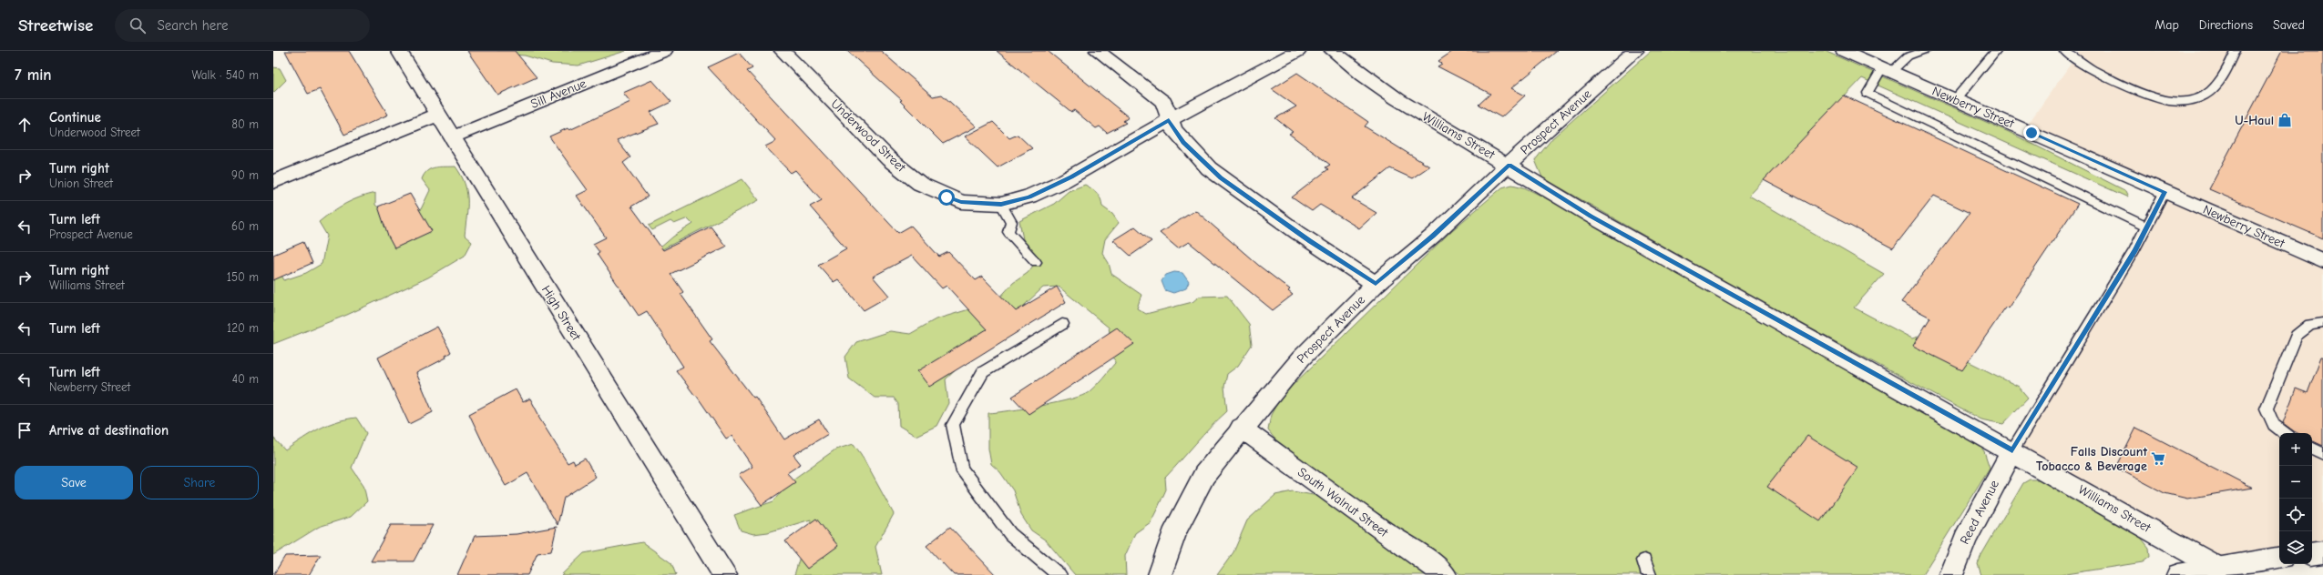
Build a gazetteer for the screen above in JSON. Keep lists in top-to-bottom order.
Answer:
{
  "streets": {
    "street": [
      "Sill Avenue",
      "Newberry Street",
      "Prospect Avenue",
      "Underwood Street",
      "Williams Street",
      "High Street",
      "South Walnut Street",
      "Reed Avenue"
    ]
  },
  "crossings": [
    ["Sill Avenue", "High Street"],
    ["Prospect Avenue", "Williams Street"],
    ["Prospect Avenue", "South Walnut Street"],
    ["Williams Street", "Reed Avenue"]
  ],
  "places": {
    "shop": ["U-Haul"],
    "supermarket": ["Falls Discount Tobacco & Beverage"]
  },
  "page": {
    "header": "Streetwise",
    "search": "Search here",
    "nav": ["Map", "Directions", "Saved"],
    "heading": ["7 min", "Walk · 540 m"],
    "list": [
      ["Continue", "Underwood Street", "80 m"],
      ["Turn right", "Union Street", "90 m"],
      ["Turn left", "Prospect Avenue", "60 m"],
      ["Turn right", "Williams Street", "150 m"],
      ["Turn left", "120 m"],
      ["Turn left", "Newberry Street", "40 m"],
      "Arrive at destination"
    ],
    "map_buttons": ["+", "−"],
    "buttons": ["Save", "Share"]
  }
}
